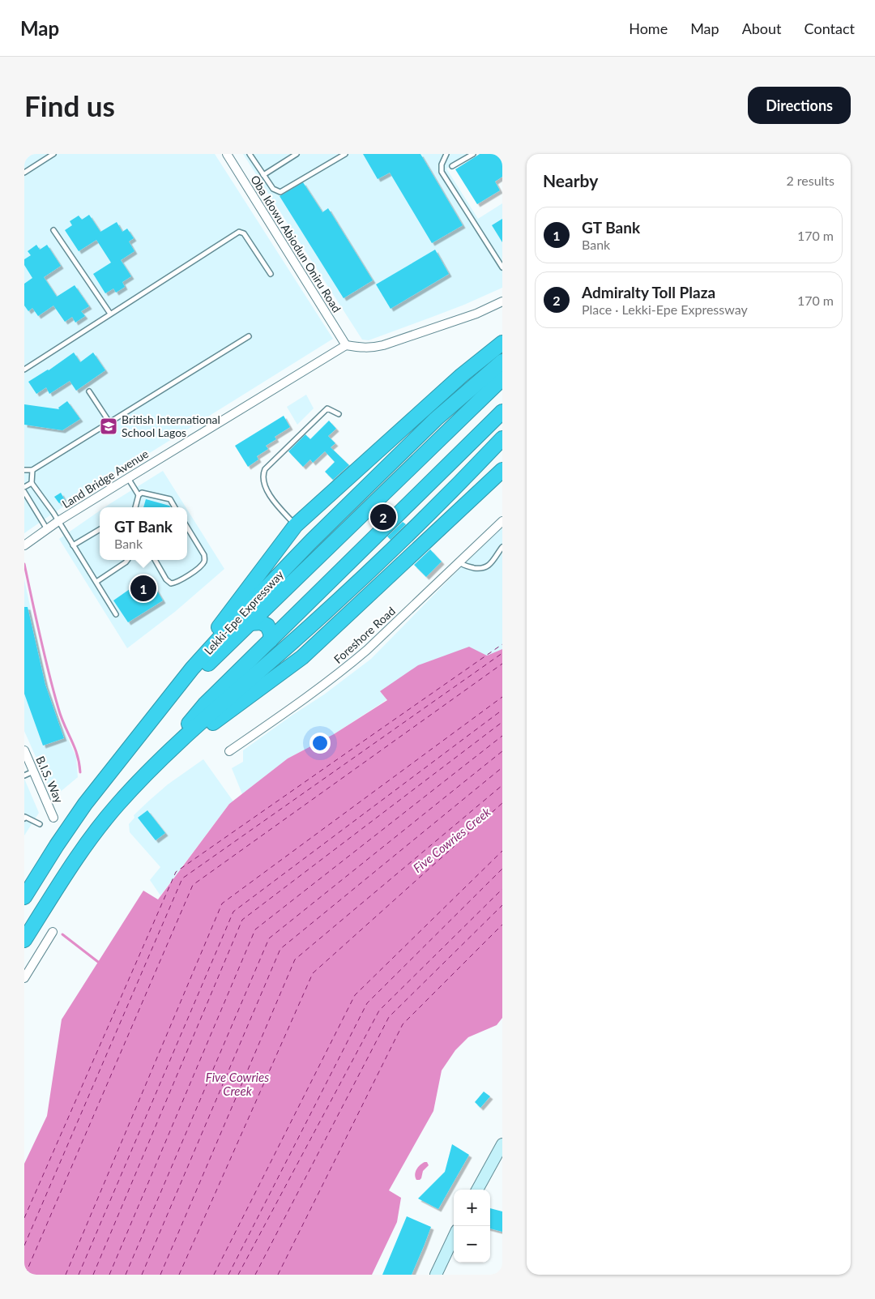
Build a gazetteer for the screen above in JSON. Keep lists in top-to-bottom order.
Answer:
{
  "streets": {
    "highway": ["Lekki-Epe Expressway"],
    "street": [
      "Oba Idowu Abiodun Oniru Road",
      "Land Bridge Avenue",
      "Foreshore Road",
      "B.I.S. Way"
    ]
  },
  "crossings": [
    ["Oba Idowu Abiodun Oniru Road", "Land Bridge Avenue"]
  ],
  "water": ["Five Cowries Creek"],
  "places": {
    "school or university": ["British International School Lagos"]
  },
  "page": {
    "header": "Map",
    "nav": [
      "Home",
      "Map",
      "About",
      "Contact"
    ],
    "buttons": "Directions",
    "title": "Find us",
    "heading": ["Nearby", "2 results"],
    "list": [
      {
        "mark": "1",
        "name": "GT Bank",
        "note": "Bank",
        "value": "170 m"
      },
      {
        "mark": "2",
        "name": "Admiralty Toll Plaza",
        "note": "Place · Lekki-Epe Expressway",
        "value": "170 m"
      }
    ],
    "pins": ["2", "1"],
    "popup": ["GT Bank", "Bank"],
    "map_buttons": ["+", "−"]
  }
}
